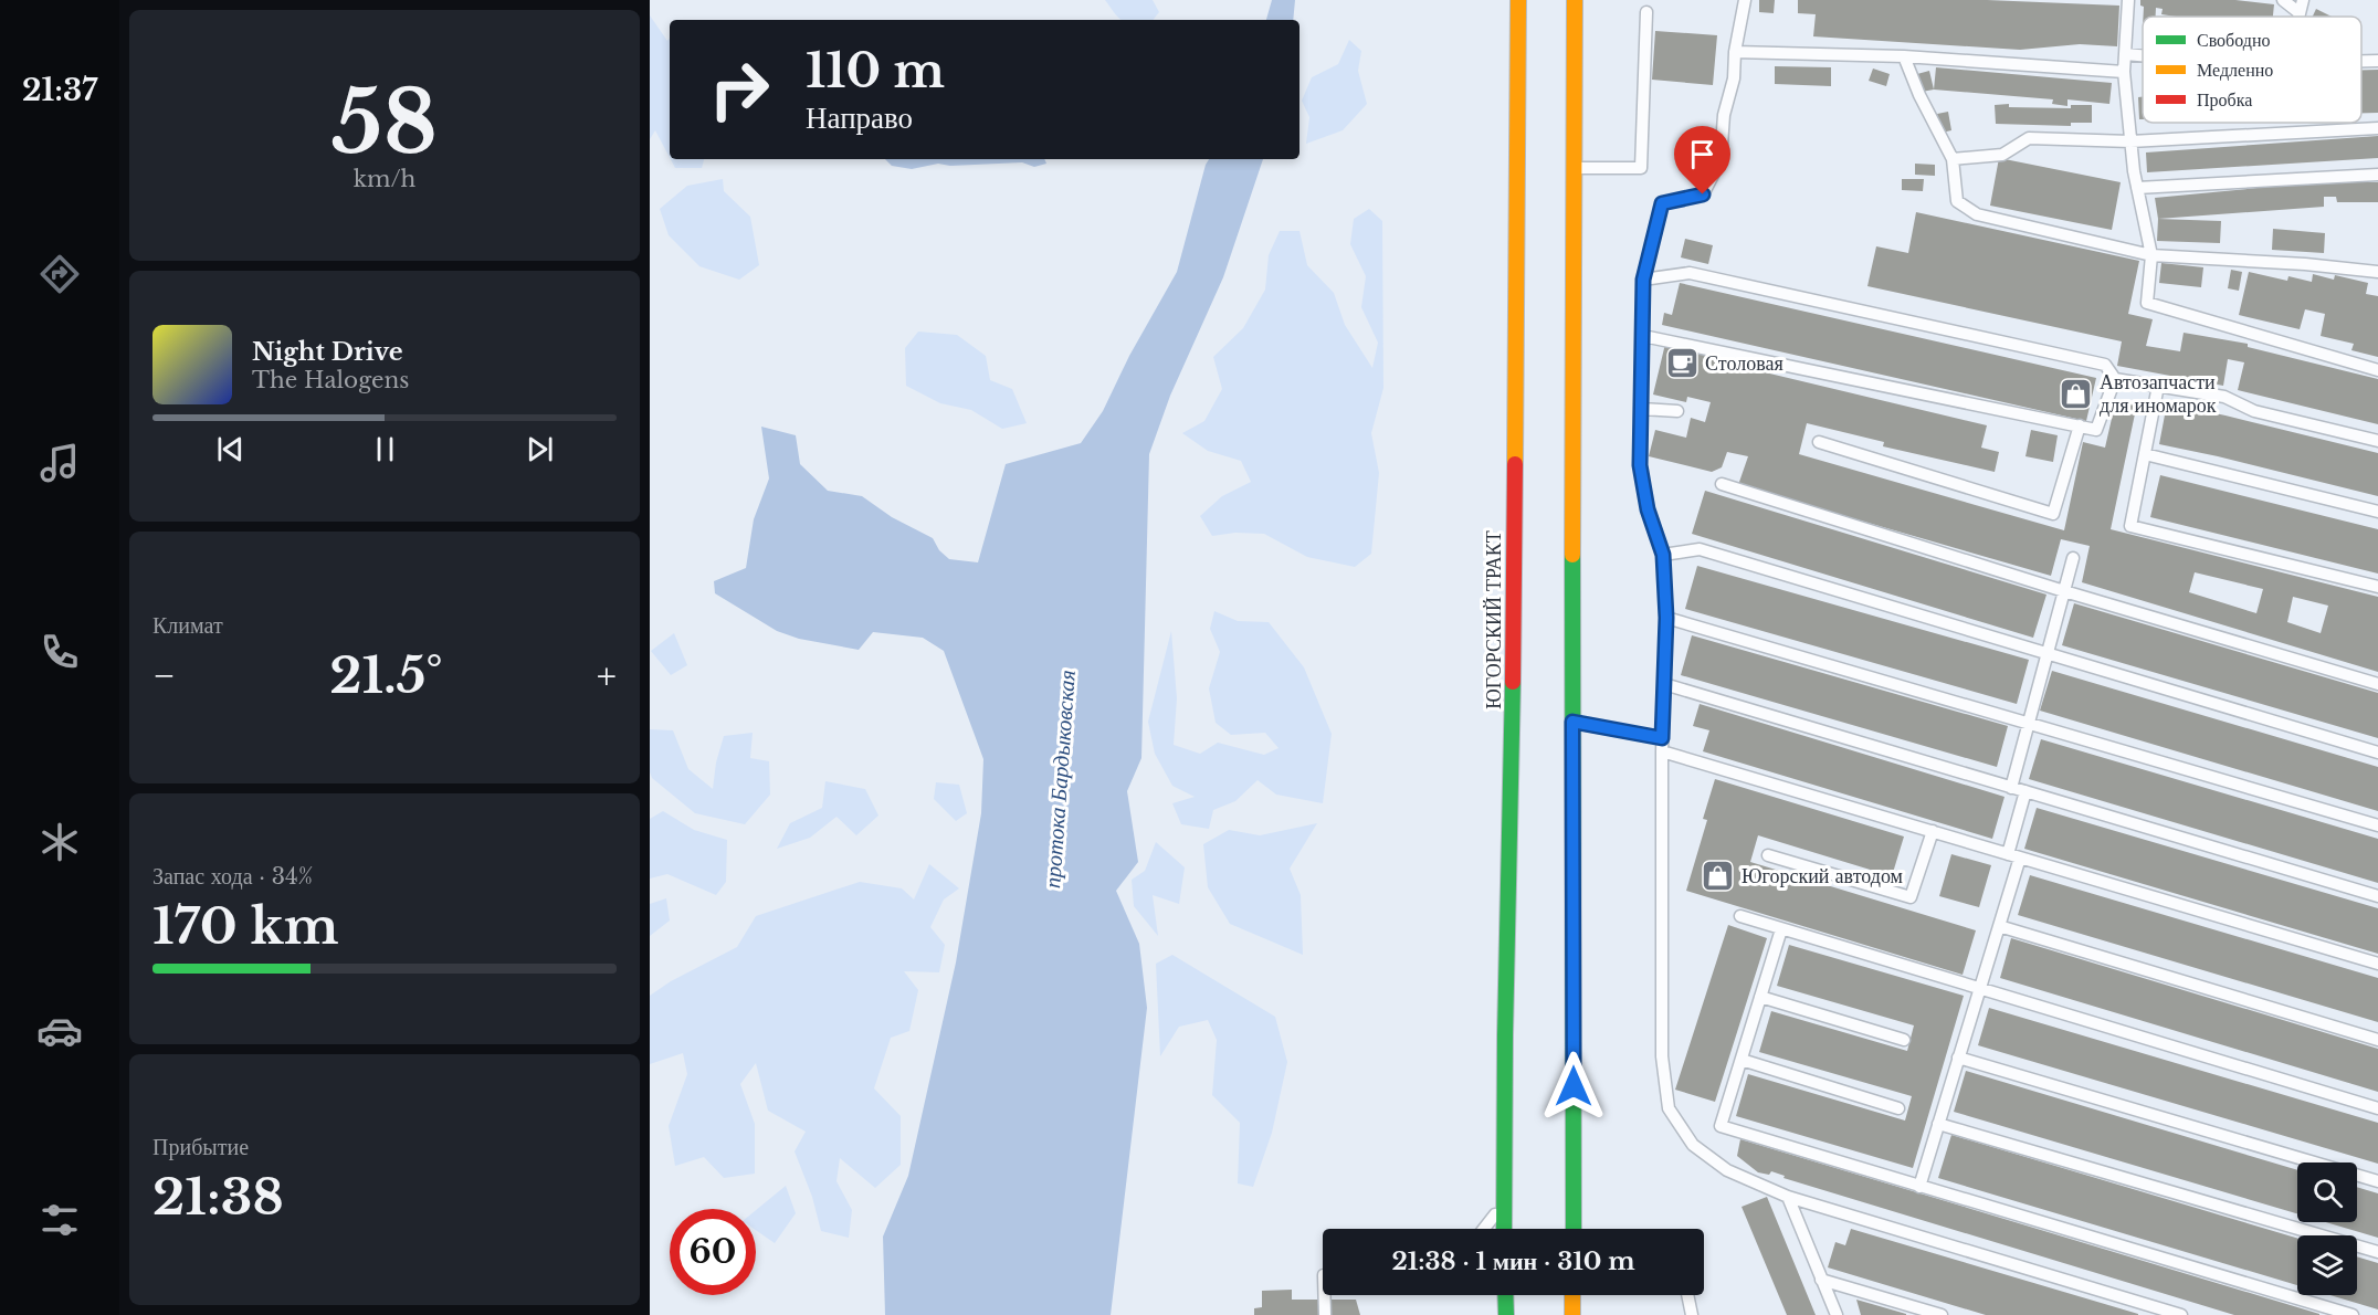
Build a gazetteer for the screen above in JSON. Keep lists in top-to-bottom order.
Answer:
{
  "streets": {
    "main road": ["ЮГОРСКИЙ ТРАКТ"]
  },
  "water": ["протока Бардыковская"],
  "places": {
    "cafe": ["Столовая"],
    "shop": ["Автозапчасти для иномарок", "Югорский автодом"]
  },
  "legend": ["Свободно", "Медленно", "Пробка"],
  "page": {
    "tabs": "21:37",
    "tile": [
      ["58", "km/h"],
      "Климат",
      ["Запас хода · 34%", "170 km"],
      ["Прибытие", "21:38"]
    ],
    "turn": ["110 m", "Направо"],
    "song": ["Night Drive", "The Halogens"],
    "heat": ["−", "21.5°", "+"],
    "limit": "60",
    "trip": "21:38 · 1 мин · 310 m"
  }
}
